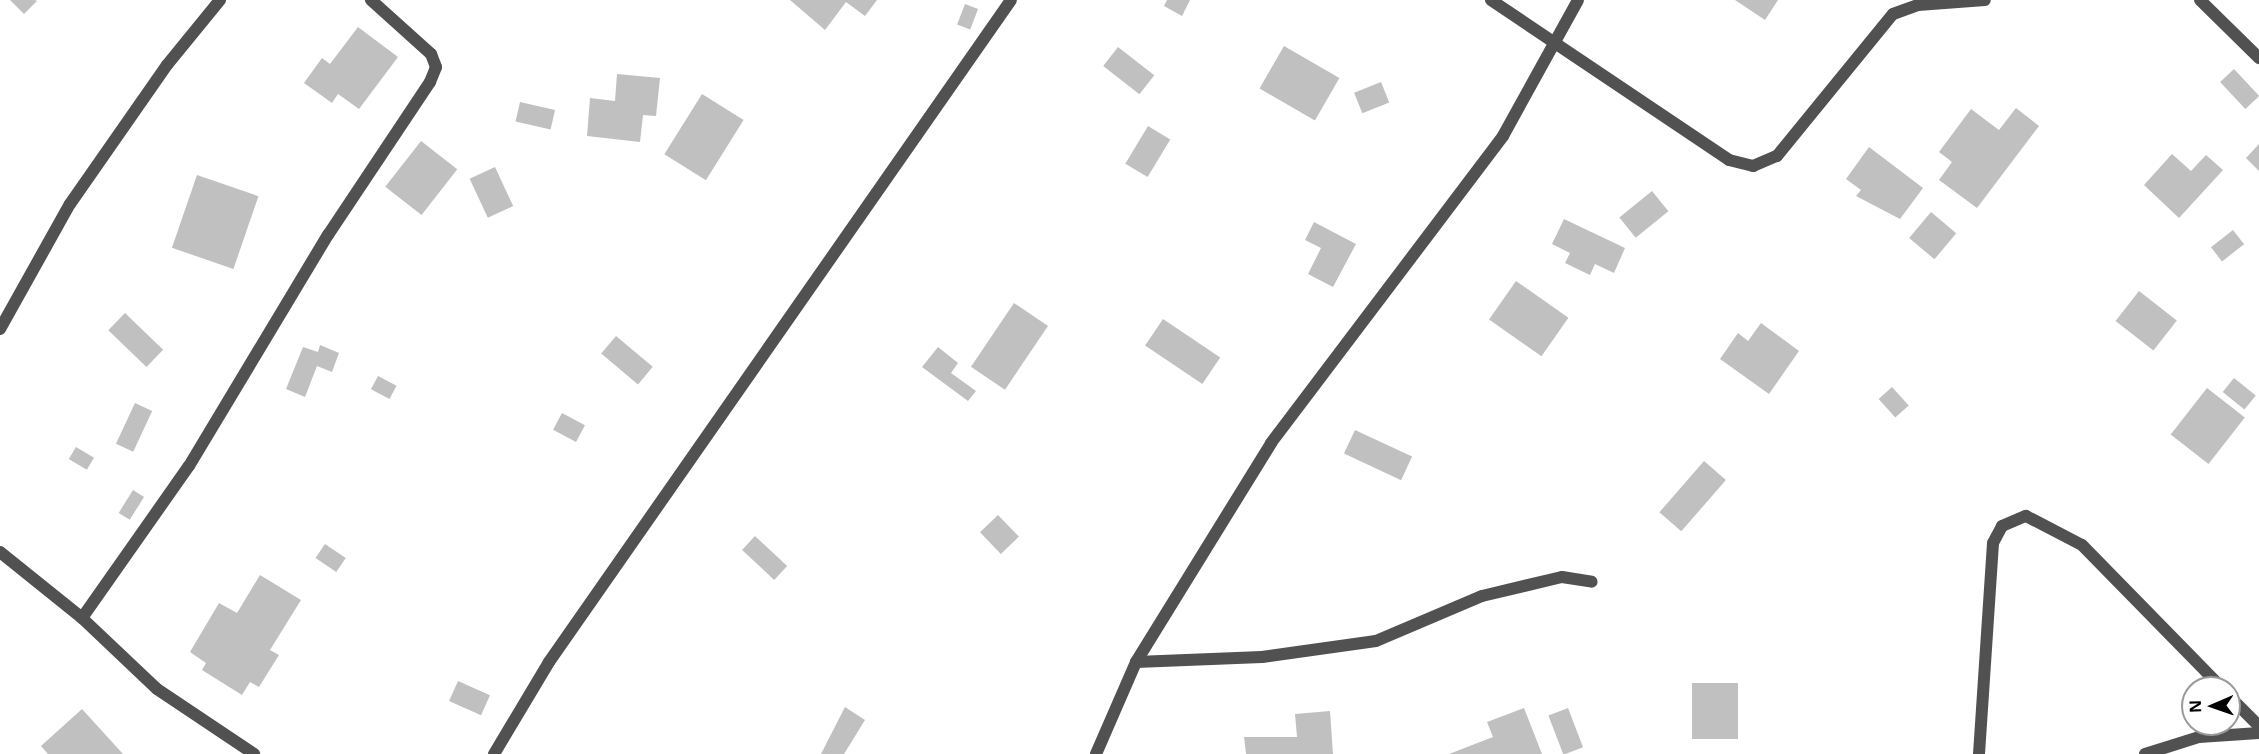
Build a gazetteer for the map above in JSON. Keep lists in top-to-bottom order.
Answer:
{
  "north": "left"
}
